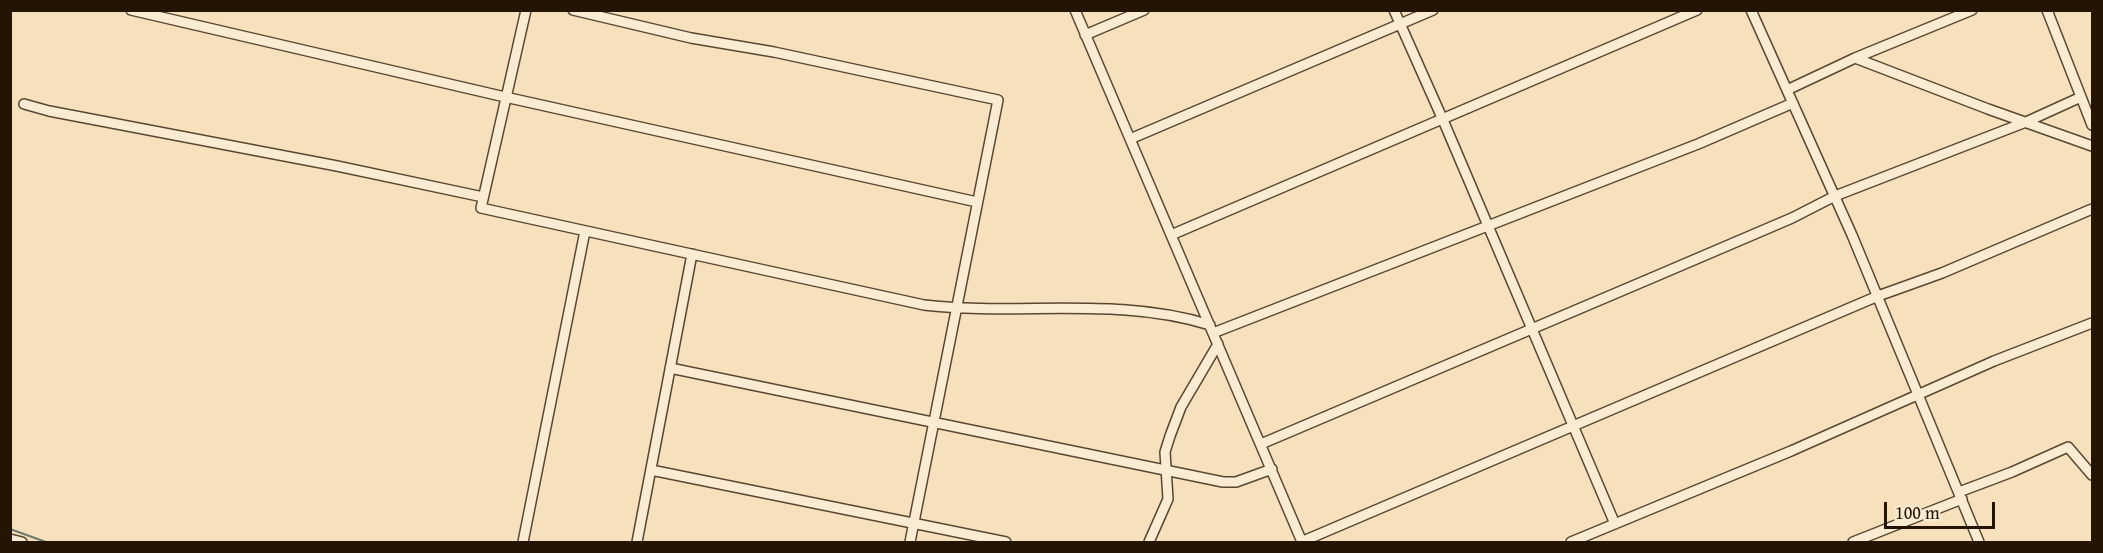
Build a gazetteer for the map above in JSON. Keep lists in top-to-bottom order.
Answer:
{
  "scale_bar": "100 m"
}
